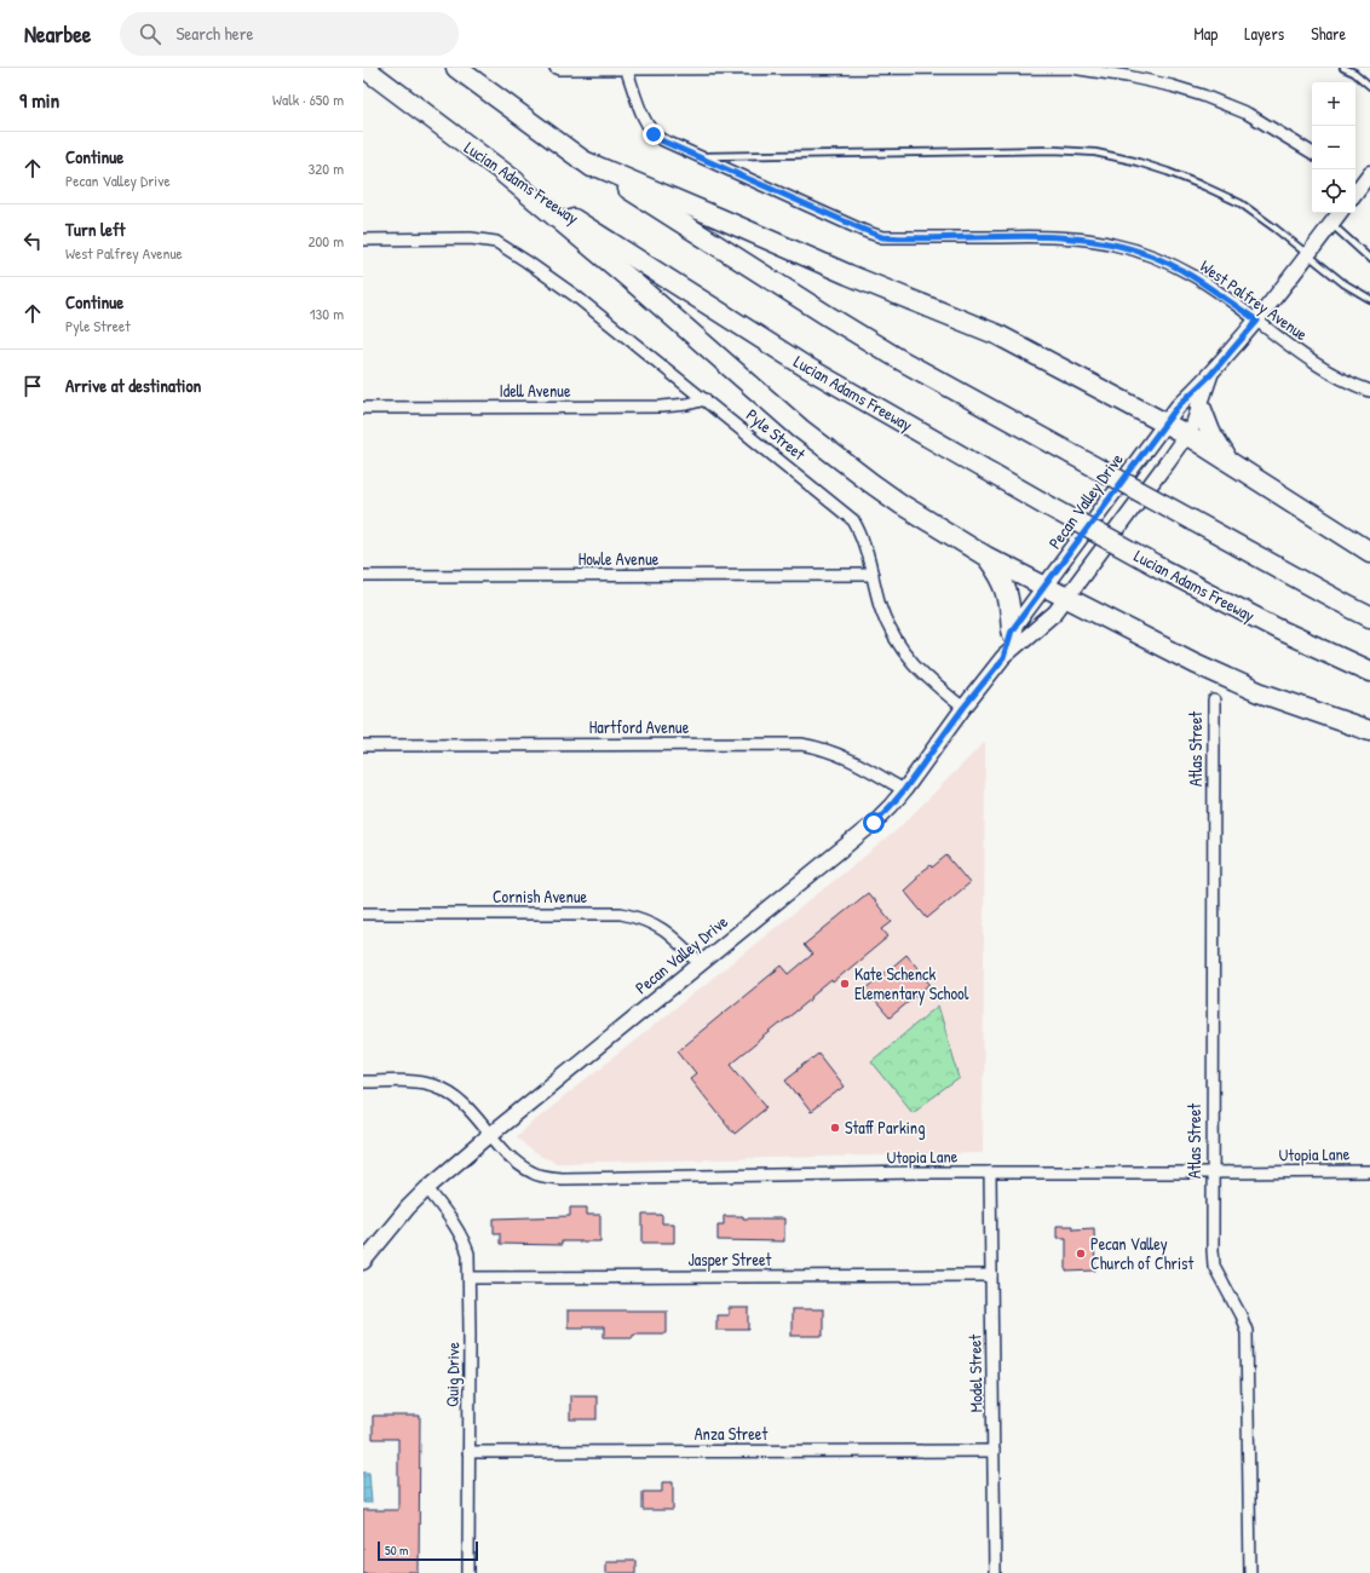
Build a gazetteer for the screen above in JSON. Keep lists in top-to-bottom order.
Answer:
{
  "streets": {
    "highway": ["Lucian Adams Freeway"],
    "main road": ["Pecan Valley Drive"],
    "street": [
      "West Palfrey Avenue",
      "Idell Avenue",
      "Pyle Street",
      "Howle Avenue",
      "Hartford Avenue",
      "Atlas Street",
      "Cornish Avenue",
      "Utopia Lane",
      "Jasper Street",
      "Model Street",
      "Quig Drive",
      "Anza Street"
    ]
  },
  "crossings": [
    ["West Palfrey Avenue", "Pecan Valley Drive"],
    ["Idell Avenue", "Pyle Street"],
    ["Pyle Street", "Pecan Valley Drive"],
    ["Pyle Street", "Howle Avenue"],
    ["Pecan Valley Drive", "Hartford Avenue"],
    ["Pecan Valley Drive", "Cornish Avenue"],
    ["Pecan Valley Drive", "Utopia Lane"],
    ["Pecan Valley Drive", "Quig Drive"],
    ["Atlas Street", "Utopia Lane"],
    ["Utopia Lane", "Model Street"],
    ["Jasper Street", "Model Street"],
    ["Jasper Street", "Quig Drive"],
    ["Model Street", "Anza Street"],
    ["Quig Drive", "Anza Street"]
  ],
  "places": ["Kate Schenck Elementary School", "Staff Parking", "Pecan Valley Church of Christ"],
  "scale_bar": "50 m",
  "page": {
    "header": "Nearbee",
    "search": "Search here",
    "nav": ["Map", "Layers", "Share"],
    "heading": ["9 min", "Walk · 650 m"],
    "map_buttons": ["+", "−"],
    "list": [
      ["Continue", "Pecan Valley Drive", "320 m"],
      ["Turn left", "West Palfrey Avenue", "200 m"],
      ["Continue", "Pyle Street", "130 m"],
      "Arrive at destination"
    ],
    "scale": "50 m"
  }
}
